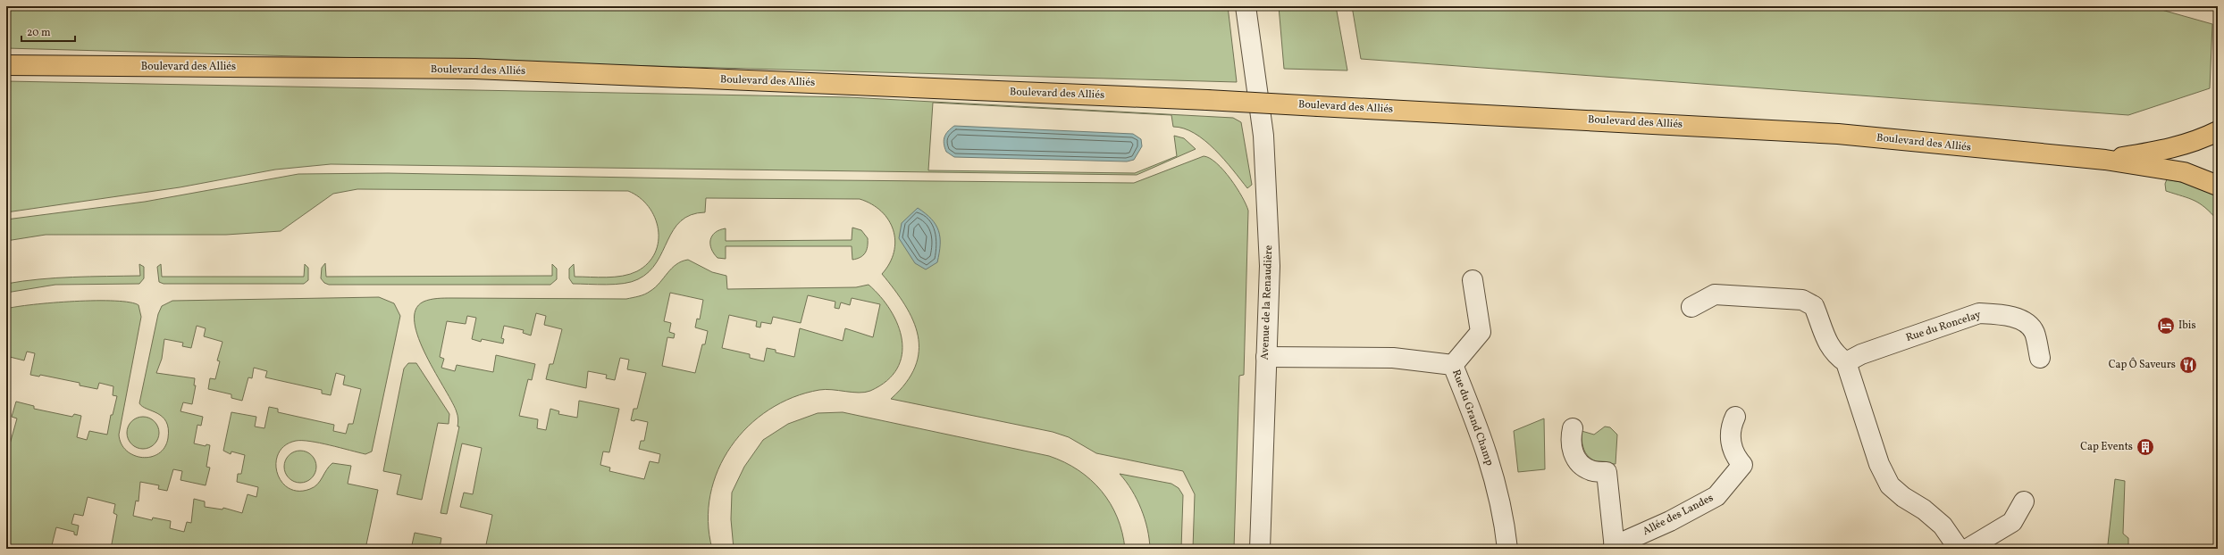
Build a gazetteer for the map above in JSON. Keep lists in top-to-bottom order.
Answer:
{
  "streets": {
    "main road": ["Boulevard des Alliés"],
    "street": [
      "Avenue de la Renaudière",
      "Rue du Roncelay",
      "Rue du Grand Champ",
      "Allée des Landes"
    ]
  },
  "crossings": [
    ["Avenue de la Renaudière", "Rue du Grand Champ"]
  ],
  "places": {
    "hotel": ["Ibis"],
    "restaurant": ["Cap Ô Saveurs"],
    "building": ["Cap Events"]
  },
  "scale_bar": "20 m"
}
